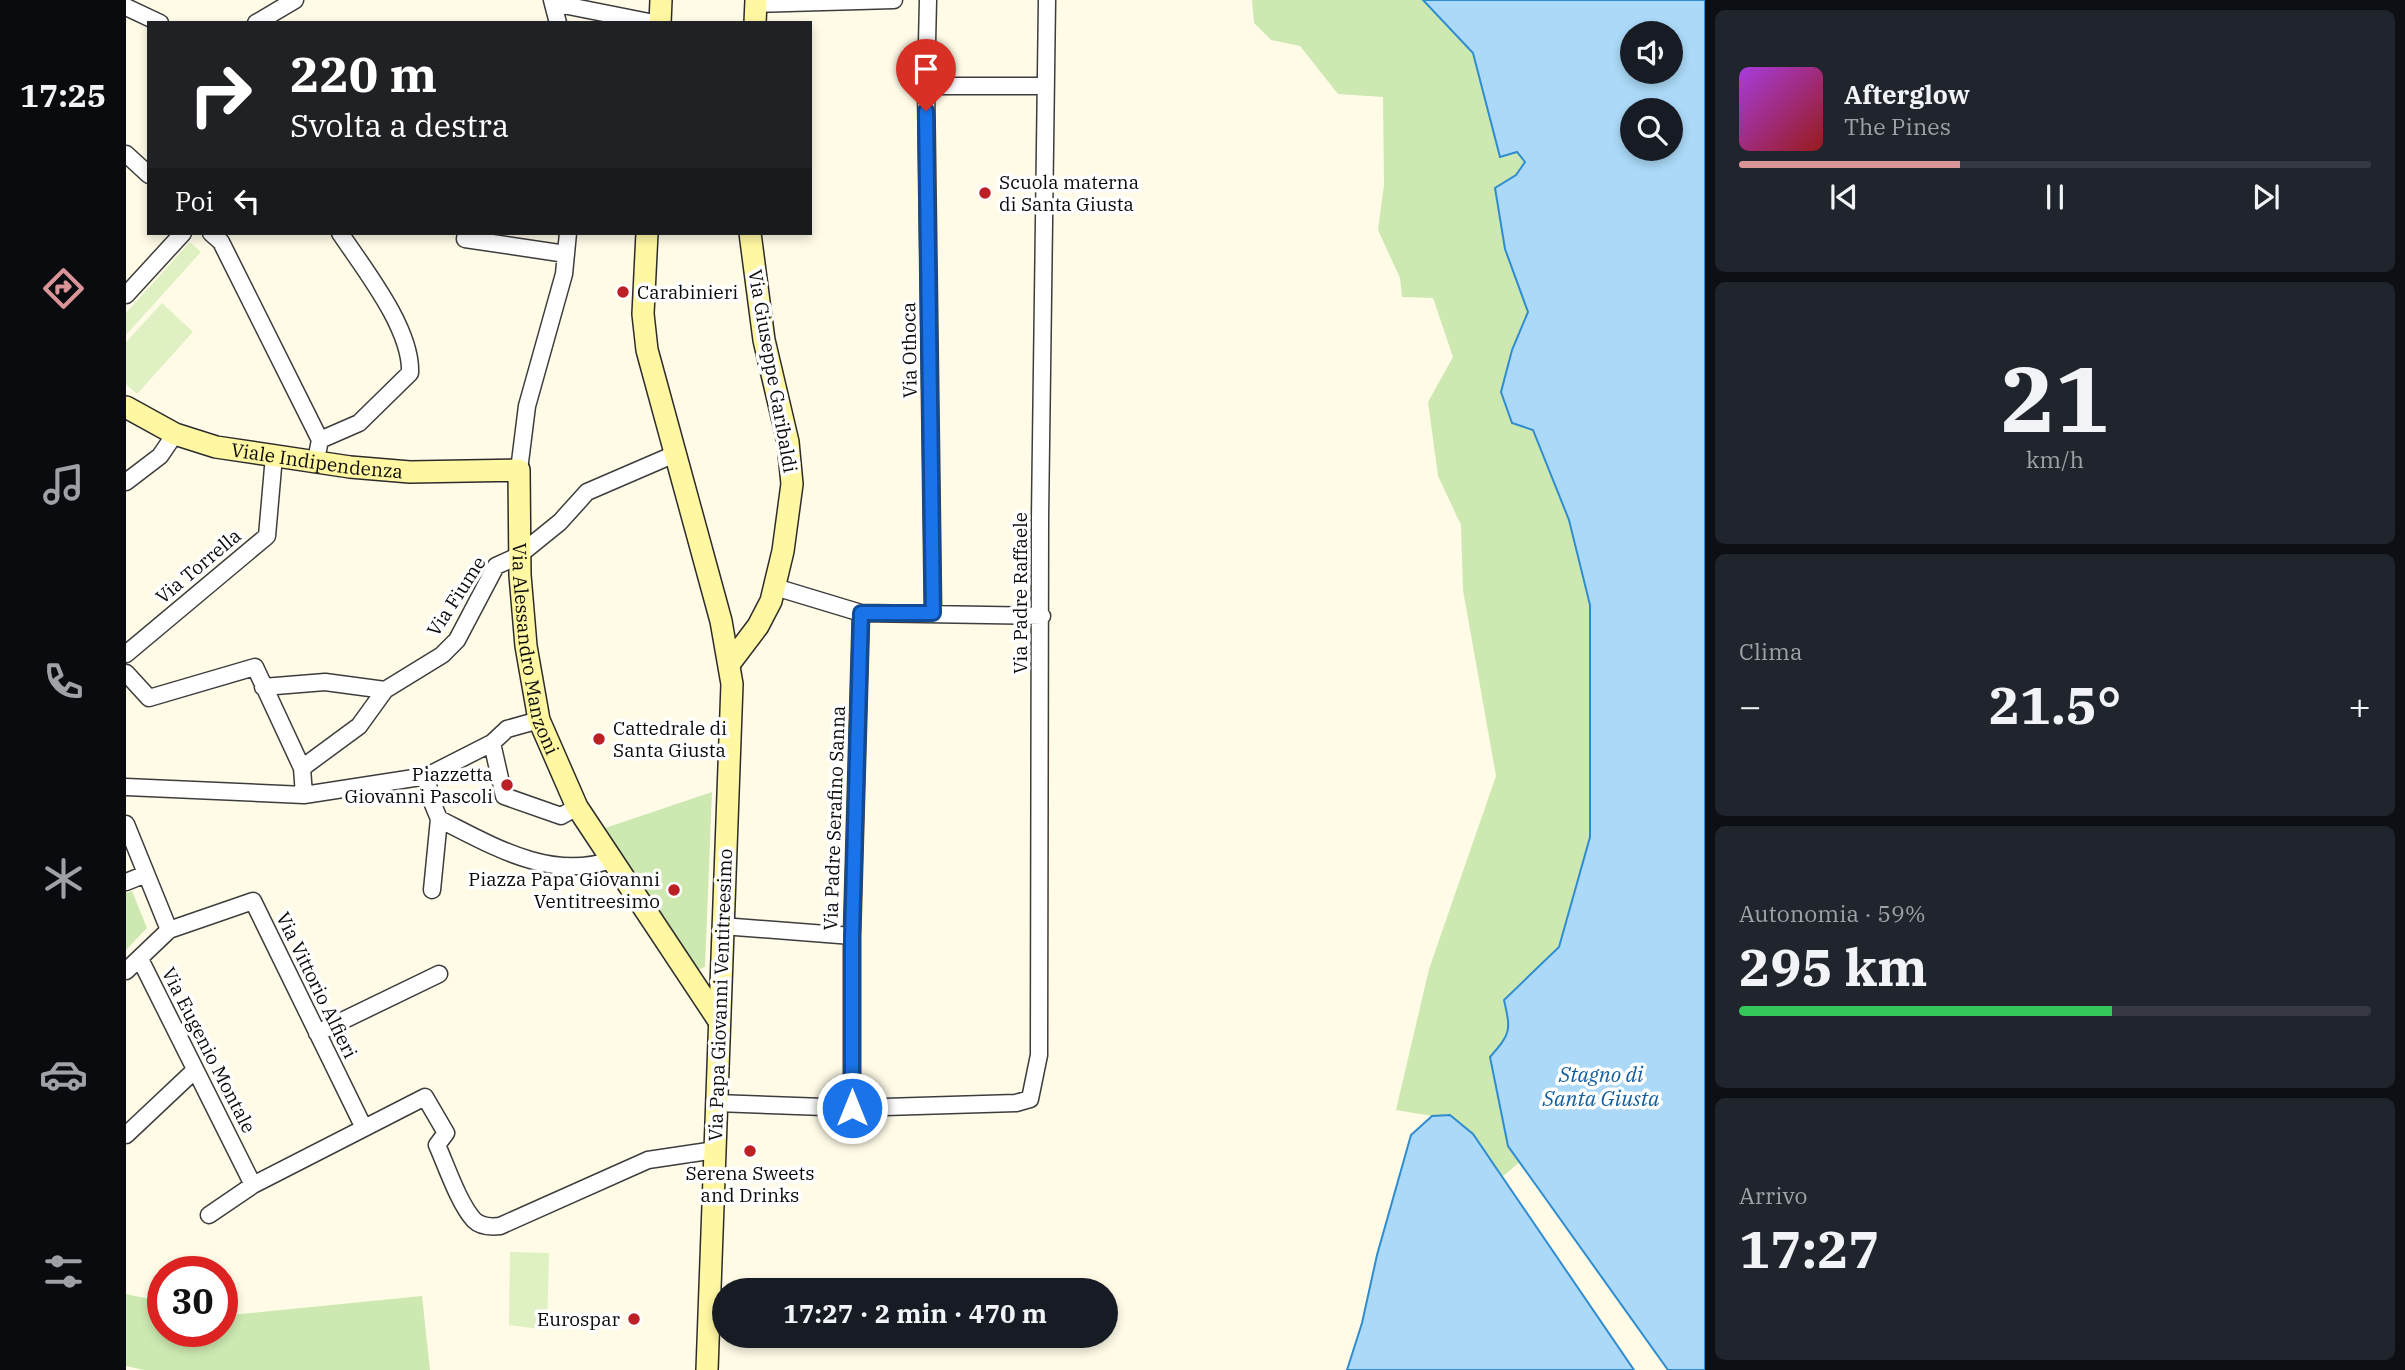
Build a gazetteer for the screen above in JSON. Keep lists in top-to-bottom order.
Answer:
{
  "streets": {
    "main road": [
      "Via Giuseppe Garibaldi",
      "Viale Indipendenza",
      "Via Alessandro Manzoni",
      "Via Papa Giovanni Ventitreesimo"
    ],
    "street": [
      "Via Othoca",
      "Via Torrella",
      "Via Padre Raffaele",
      "Via Fiume",
      "Via Padre Serafino Sanna",
      "Via Vittorio Alfieri",
      "Via Eugenio Montale"
    ]
  },
  "crossings": [
    ["Via Giuseppe Garibaldi", "Via Papa Giovanni Ventitreesimo"],
    ["Viale Indipendenza", "Via Torrella"],
    ["Viale Indipendenza", "Via Alessandro Manzoni"],
    ["Via Padre Raffaele", "Via Padre Serafino Sanna"],
    ["Via Fiume", "Via Alessandro Manzoni"],
    ["Via Fiume", "Via Papa Giovanni Ventitreesimo"],
    ["Via Alessandro Manzoni", "Via Papa Giovanni Ventitreesimo"],
    ["Via Vittorio Alfieri", "Via Eugenio Montale"]
  ],
  "water": ["Stagno di Santa Giusta"],
  "places": [
    "Scuola materna di Santa Giusta",
    "Carabinieri",
    "Cattedrale di Santa Giusta",
    "Piazzetta Giovanni Pascoli",
    "Piazza Papa Giovanni Ventitreesimo",
    "Serena Sweets and Drinks",
    "Eurospar"
  ],
  "page": {
    "tabs": "17:25",
    "turn": ["220 m", "Svolta a destra"],
    "song": ["Afterglow", "The Pines"],
    "then": "Poi",
    "tile": [
      ["21", "km/h"],
      "Clima",
      ["Autonomia · 59%", "295 km"],
      ["Arrivo", "17:27"]
    ],
    "heat": ["−", "21.5°", "+"],
    "limit": "30",
    "trip": "17:27 · 2 min · 470 m"
  }
}
